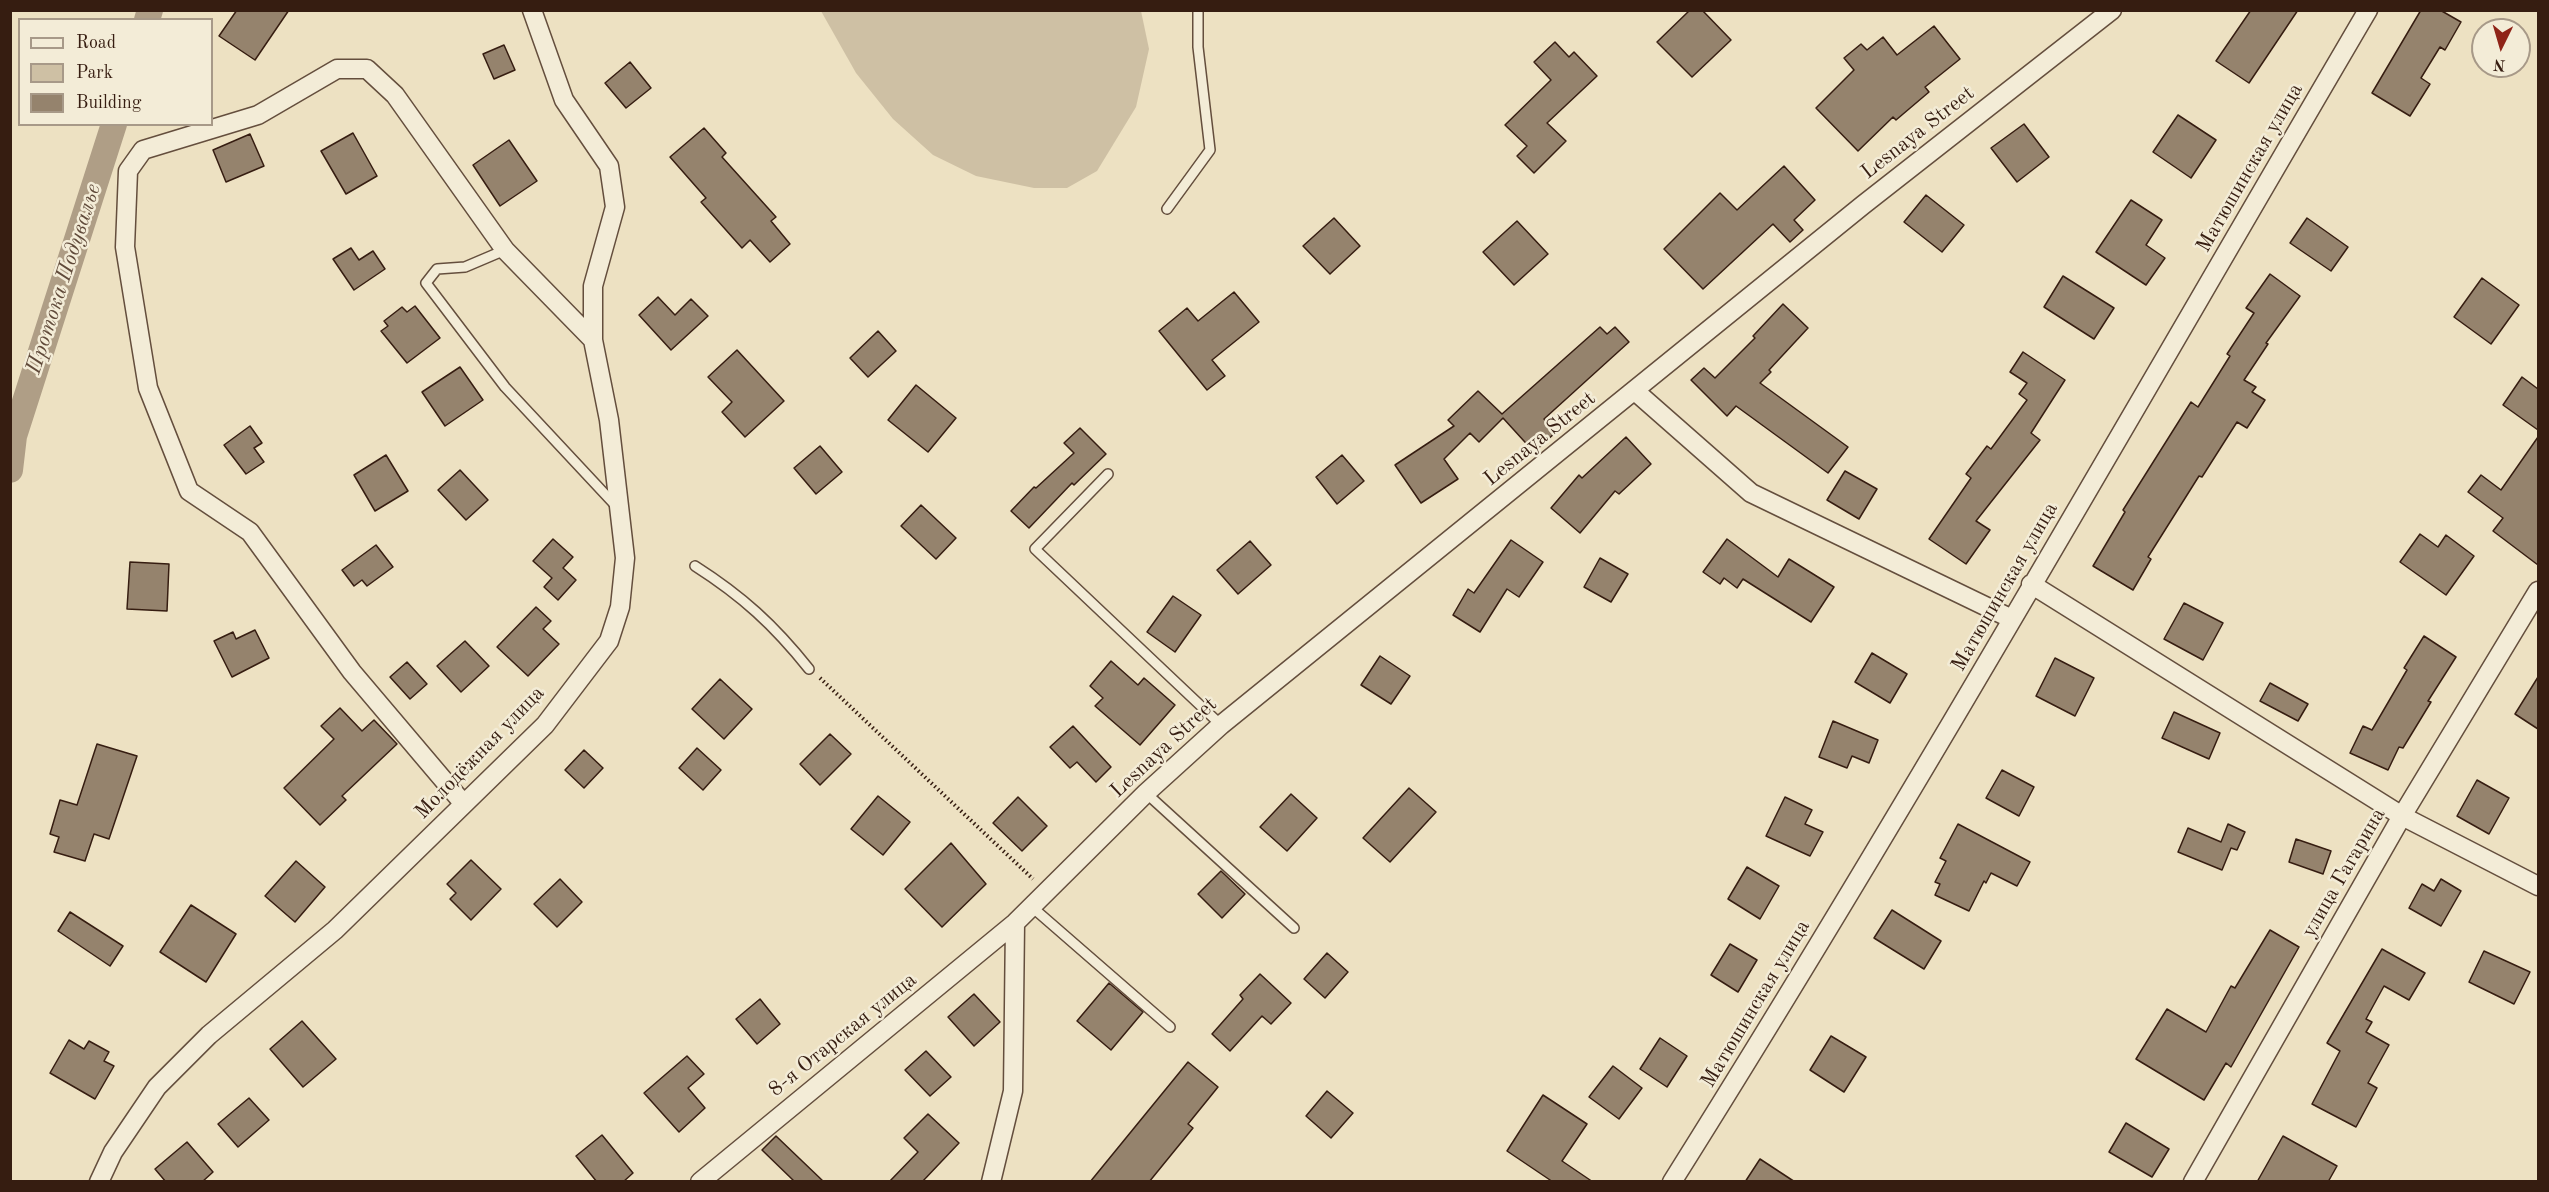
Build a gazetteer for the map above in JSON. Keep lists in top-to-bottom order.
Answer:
{
  "streets": {
    "street": [
      "Lesnaya Street",
      "Матюшинская улица",
      "Молодёжная улица",
      "улица Гагарина",
      "8-я Отарская улица"
    ]
  },
  "crossings": [
    ["Lesnaya Street", "8-я Отарская улица"]
  ],
  "water": ["Протока Подувалье"],
  "legend": ["Road", "Park", "Building"],
  "north": "bottom"
}
